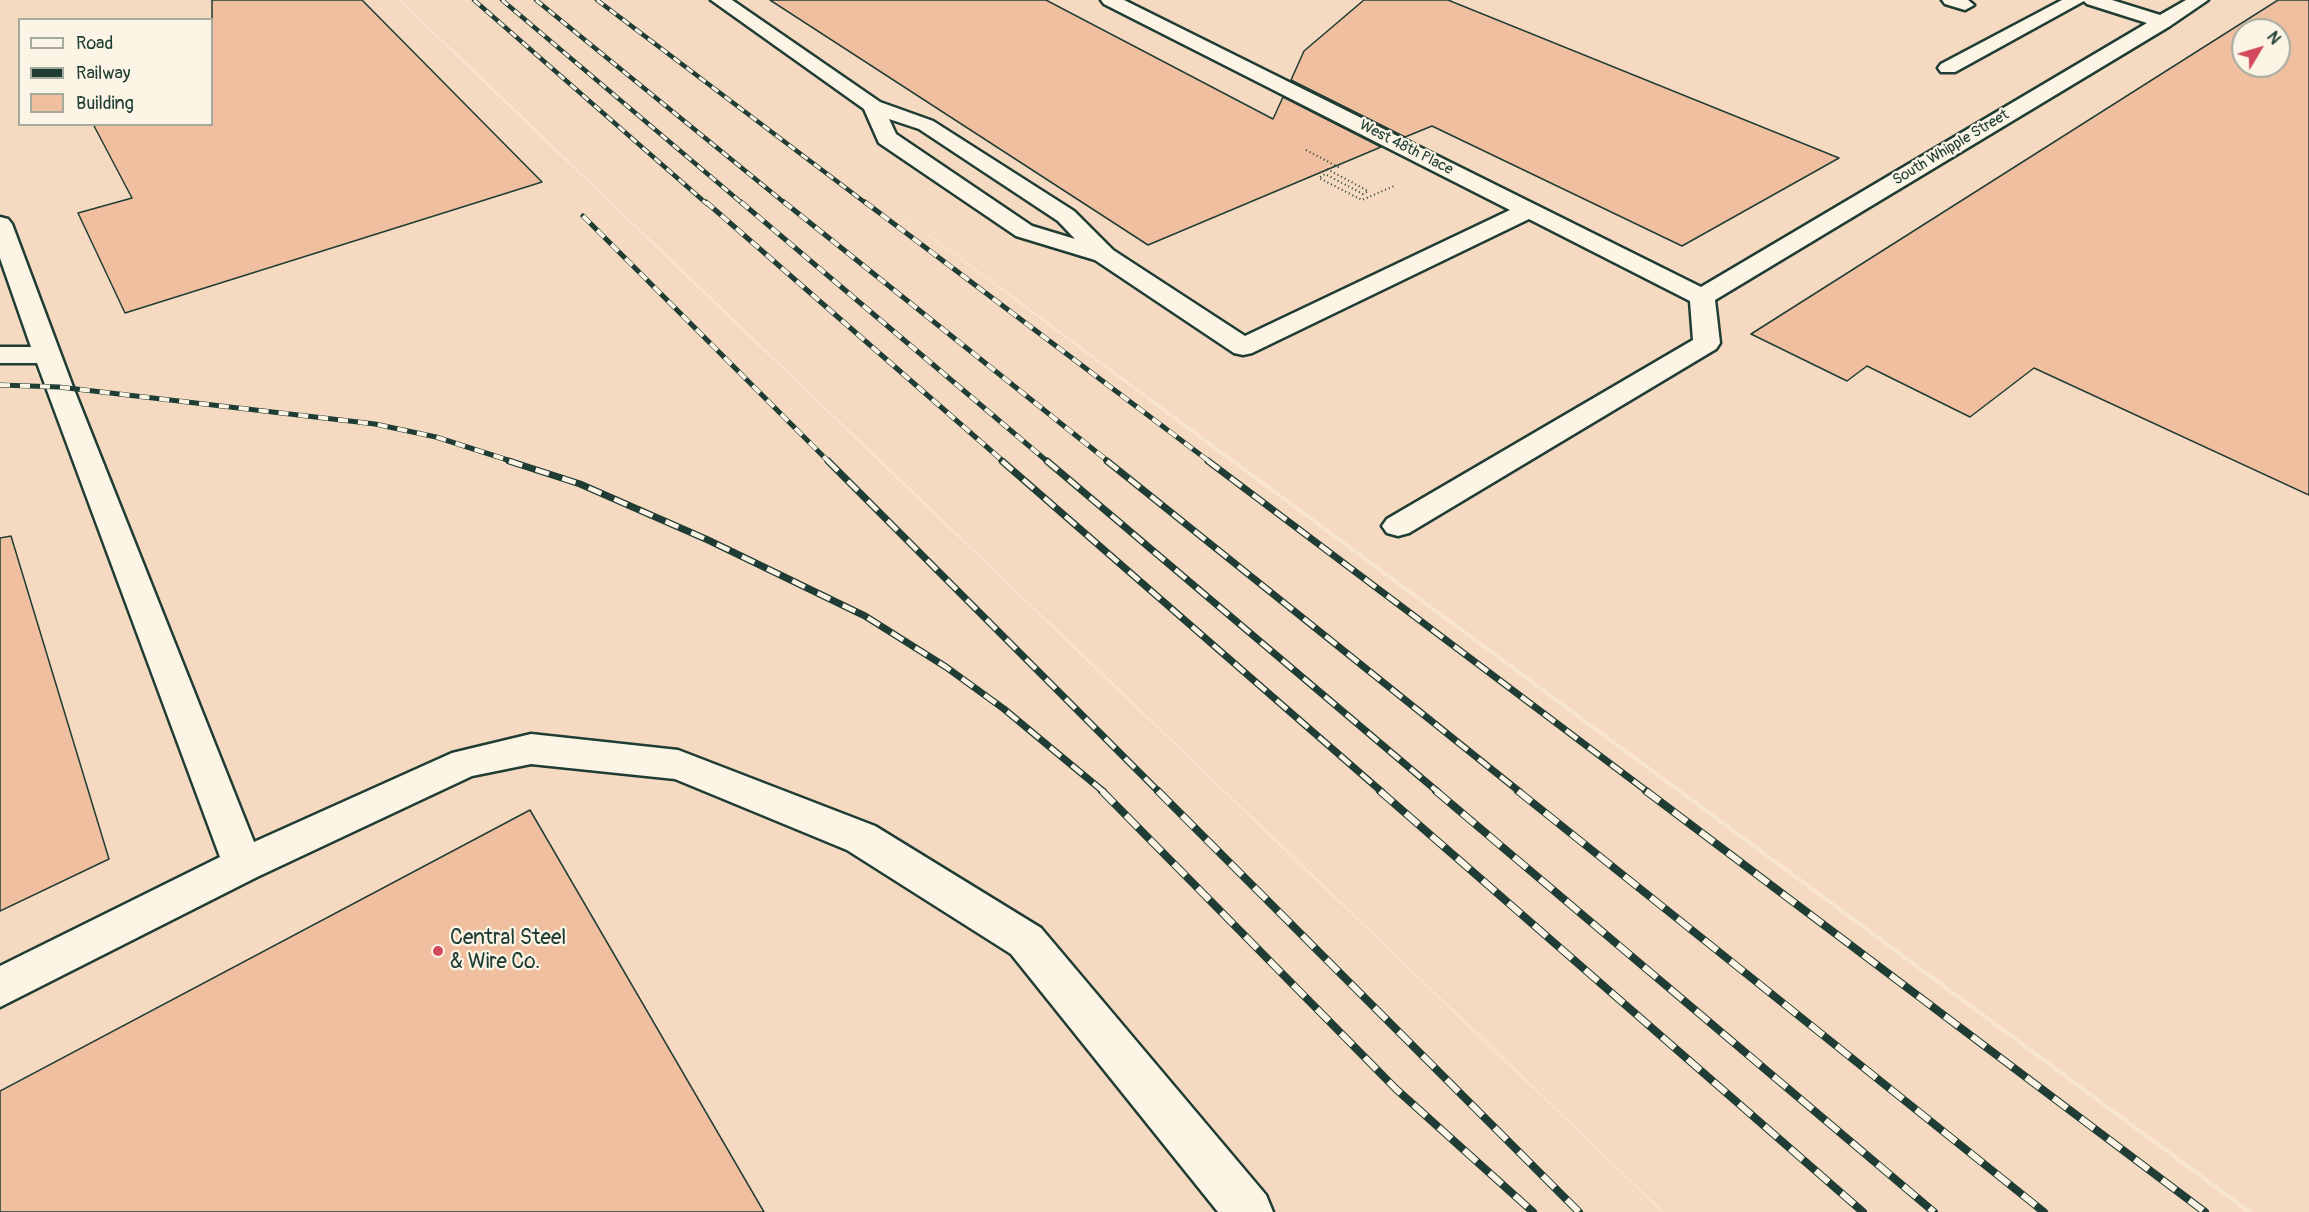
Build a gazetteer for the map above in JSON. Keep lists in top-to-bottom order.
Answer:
{
  "streets": {
    "street": ["West 48th Place", "South Whipple Street"]
  },
  "crossings": [
    ["West 48th Place", "South Whipple Street"]
  ],
  "places": ["Central Steel & Wire Co."],
  "legend": ["Road", "Railway", "Building"],
  "north": "top right"
}
